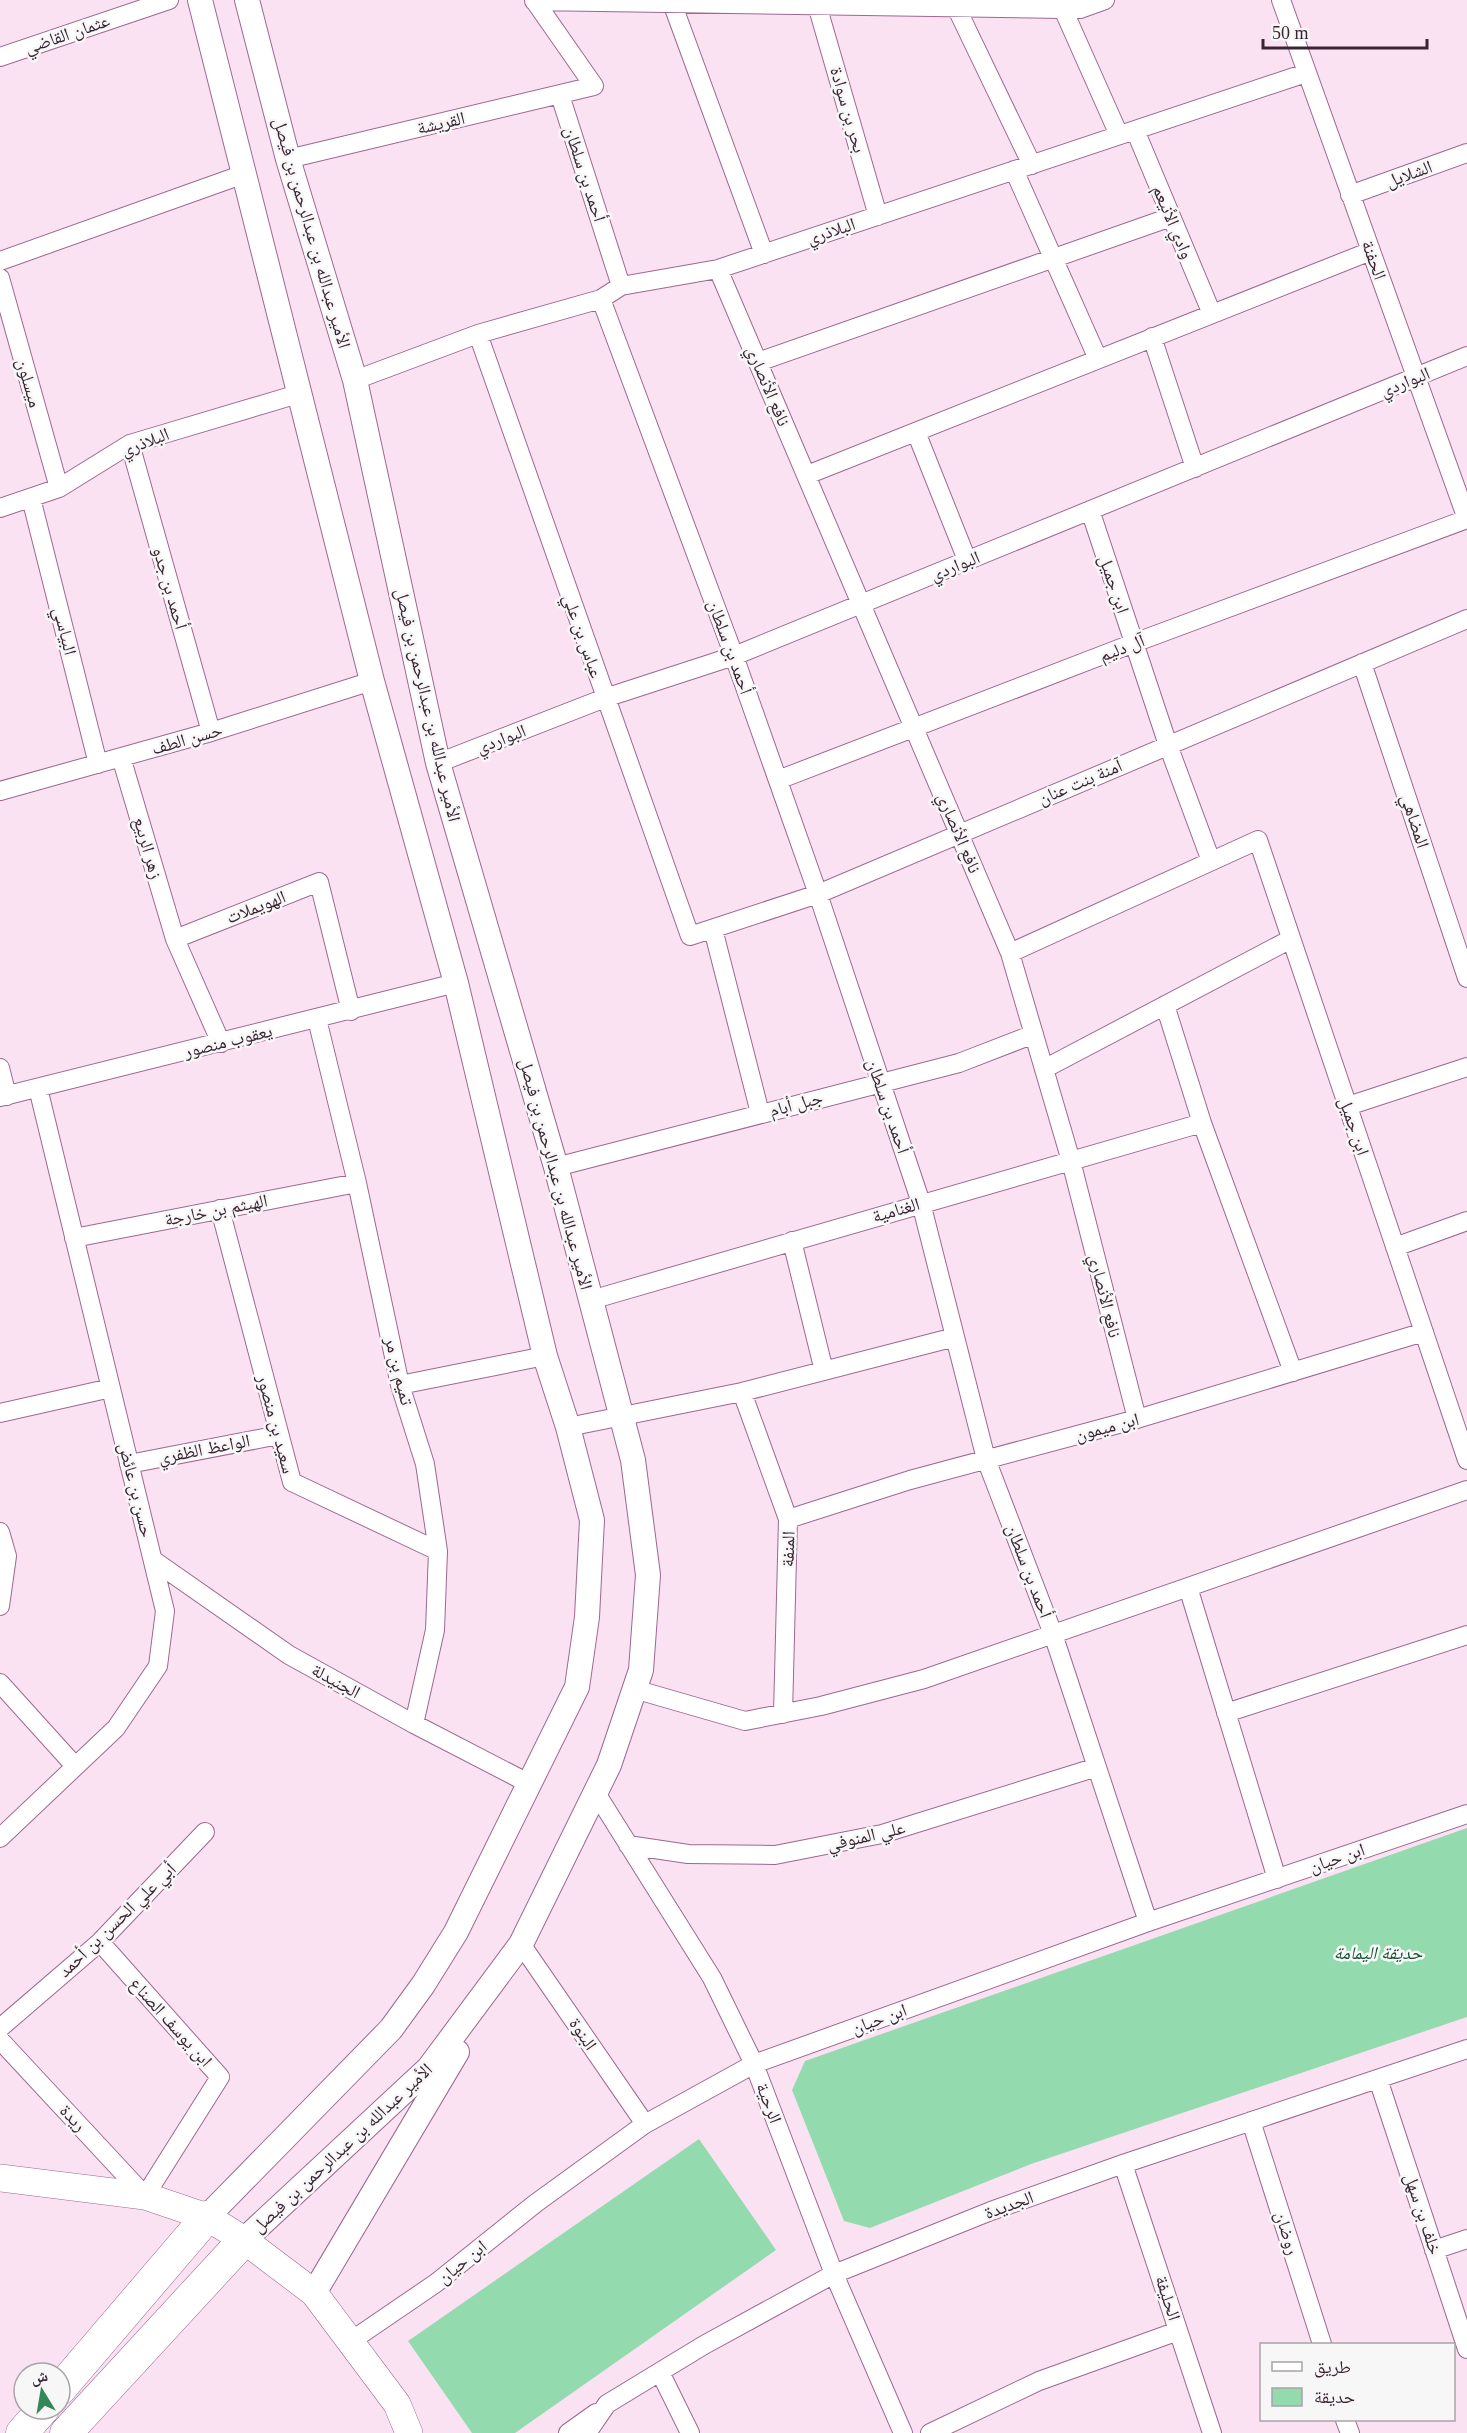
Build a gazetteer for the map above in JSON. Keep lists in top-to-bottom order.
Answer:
{
  "streets": {
    "main road": ["الأمير عبدالله بن عبدالرحمن بن فيصل"],
    "street": [
      "عثمان القاضي",
      "بحر بن سوادة",
      "القريشة",
      "أحمد بن سلطان",
      "الشلايل",
      "وادي الأنيعم",
      "البلاذري",
      "الحفنة",
      "البواردي",
      "ميسلون",
      "نافع الأنصاري",
      "ابن جميل",
      "أحمد بن جدو",
      "البياسي",
      "عباس بن علي",
      "آل دليم",
      "حسن الطف",
      "آمنة بنت عنان",
      "المضاهي",
      "زهر الربيع",
      "الهويملات",
      "يعقوب منصور",
      "جبل أبام",
      "الهيثم بن خارجة",
      "الغنامية",
      "تميم بن مر",
      "سعيد بن منصور",
      "ابن ميمون",
      "الواعظ الظفري",
      "حسن بن عائض",
      "المنفة",
      "الجنيدلة",
      "علي المنوفي",
      "ابن حيان",
      "أبي علي الحسن بن أحمد",
      "ابن يوسف الصناع",
      "البنوة",
      "الرحية",
      "ريدة",
      "الجديدة",
      "خلف بن سهل",
      "روضان",
      "الحليفة"
    ]
  },
  "crossings": [
    ["بحر بن سوادة", "البلاذري"],
    ["القريشة", "أحمد بن سلطان"],
    ["القريشة", "الأمير عبدالله بن عبدالرحمن بن فيصل"],
    ["أحمد بن سلطان", "البلاذري"],
    ["أحمد بن سلطان", "البواردي"],
    ["أحمد بن سلطان", "آل دليم"],
    ["أحمد بن سلطان", "آمنة بنت عنان"],
    ["أحمد بن سلطان", "جبل أبام"],
    ["أحمد بن سلطان", "الغنامية"],
    ["أحمد بن سلطان", "ابن ميمون"],
    ["أحمد بن سلطان", "علي المنوفي"],
    ["أحمد بن سلطان", "ابن حيان"],
    ["الشلايل", "الحفنة"],
    ["وادي الأنيعم", "البلاذري"],
    ["البلاذري", "الأمير عبدالله بن عبدالرحمن بن فيصل"],
    ["البلاذري", "الحفنة"],
    ["البلاذري", "ميسلون"],
    ["البلاذري", "نافع الأنصاري"],
    ["البلاذري", "أحمد بن جدو"],
    ["البلاذري", "البياسي"],
    ["البلاذري", "عباس بن علي"],
    ["الأمير عبدالله بن عبدالرحمن بن فيصل", "البواردي"],
    ["الأمير عبدالله بن عبدالرحمن بن فيصل", "جبل أبام"],
    ["الأمير عبدالله بن عبدالرحمن بن فيصل", "الغنامية"],
    ["الأمير عبدالله بن عبدالرحمن بن فيصل", "البنوة"],
    ["الأمير عبدالله بن عبدالرحمن بن فيصل", "الرحية"],
    ["الحفنة", "البواردي"],
    ["الحفنة", "آل دليم"],
    ["البواردي", "نافع الأنصاري"],
    ["البواردي", "ابن جميل"],
    ["البواردي", "عباس بن علي"],
    ["نافع الأنصاري", "ابن جميل"],
    ["نافع الأنصاري", "آل دليم"],
    ["نافع الأنصاري", "آمنة بنت عنان"],
    ["نافع الأنصاري", "جبل أبام"],
    ["نافع الأنصاري", "الغنامية"],
    ["نافع الأنصاري", "ابن ميمون"],
    ["ابن جميل", "آل دليم"],
    ["ابن جميل", "آمنة بنت عنان"],
    ["ابن جميل", "ابن ميمون"],
    ["أحمد بن جدو", "حسن الطف"],
    ["البياسي", "حسن الطف"],
    ["عباس بن علي", "آمنة بنت عنان"],
    ["حسن الطف", "زهر الربيع"],
    ["آمنة بنت عنان", "المضاهي"],
    ["زهر الربيع", "الهويملات"],
    ["الهويملات", "يعقوب منصور"],
    ["يعقوب منصور", "تميم بن مر"],
    ["يعقوب منصور", "حسن بن عائض"],
    ["الهيثم بن خارجة", "تميم بن مر"],
    ["الهيثم بن خارجة", "سعيد بن منصور"],
    ["الهيثم بن خارجة", "حسن بن عائض"],
    ["تميم بن مر", "سعيد بن منصور"],
    ["تميم بن مر", "الجنيدلة"],
    ["سعيد بن منصور", "الواعظ الظفري"],
    ["ابن ميمون", "المنفة"],
    ["الواعظ الظفري", "حسن بن عائض"],
    ["حسن بن عائض", "الجنيدلة"],
    ["علي المنوفي", "الرحية"],
    ["ابن حيان", "البنوة"],
    ["ابن حيان", "الرحية"],
    ["أبي علي الحسن بن أحمد", "ابن يوسف الصناع"],
    ["ابن يوسف الصناع", "ريدة"],
    ["الرحية", "الجديدة"],
    ["الجديدة", "خلف بن سهل"],
    ["الجديدة", "روضان"],
    ["الجديدة", "الحليفة"]
  ],
  "parks": ["حديقة اليمامة"],
  "legend": ["طريق", "حديقة"],
  "scale_bar": "50 m",
  "north": "top"
}
